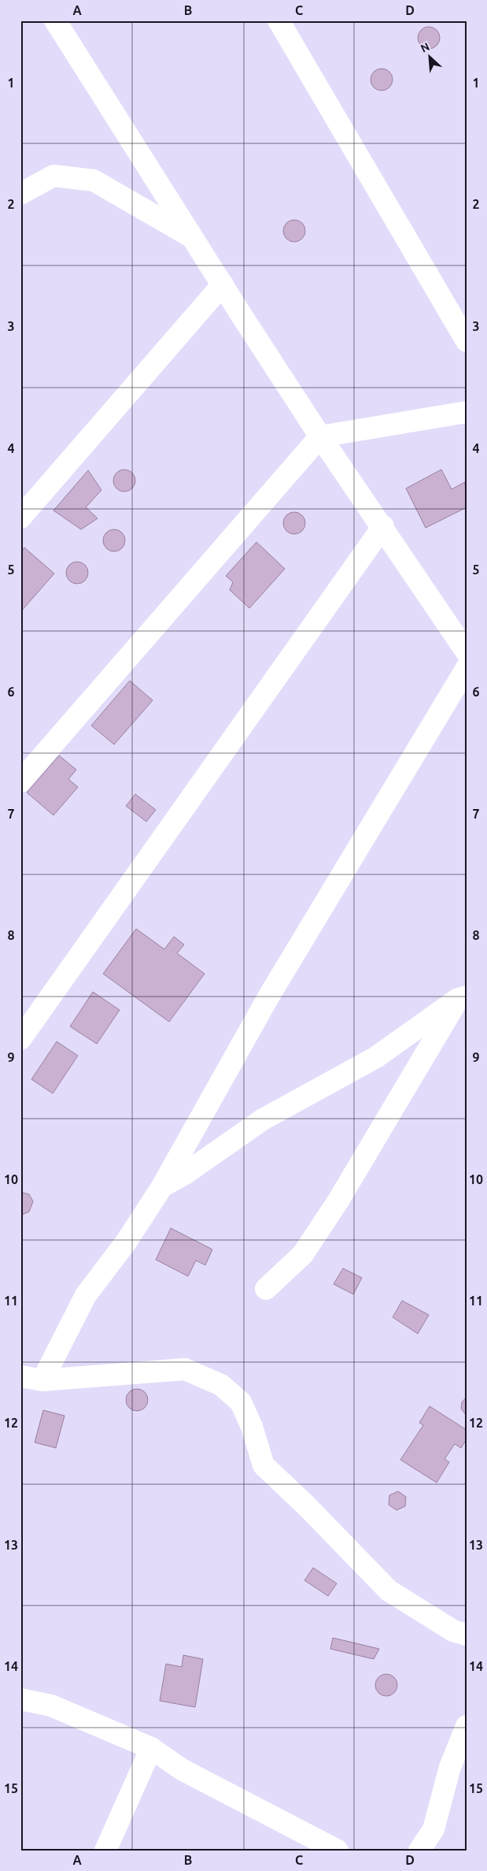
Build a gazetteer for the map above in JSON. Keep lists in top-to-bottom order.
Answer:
{
  "north": "top left",
  "grid": {
    "columns": [
      "A",
      "B",
      "C",
      "D"
    ],
    "rows": [
      "1",
      "2",
      "3",
      "4",
      "5",
      "6",
      "7",
      "8",
      "9",
      "10",
      "11",
      "12",
      "13",
      "14",
      "15"
    ]
  }
}
